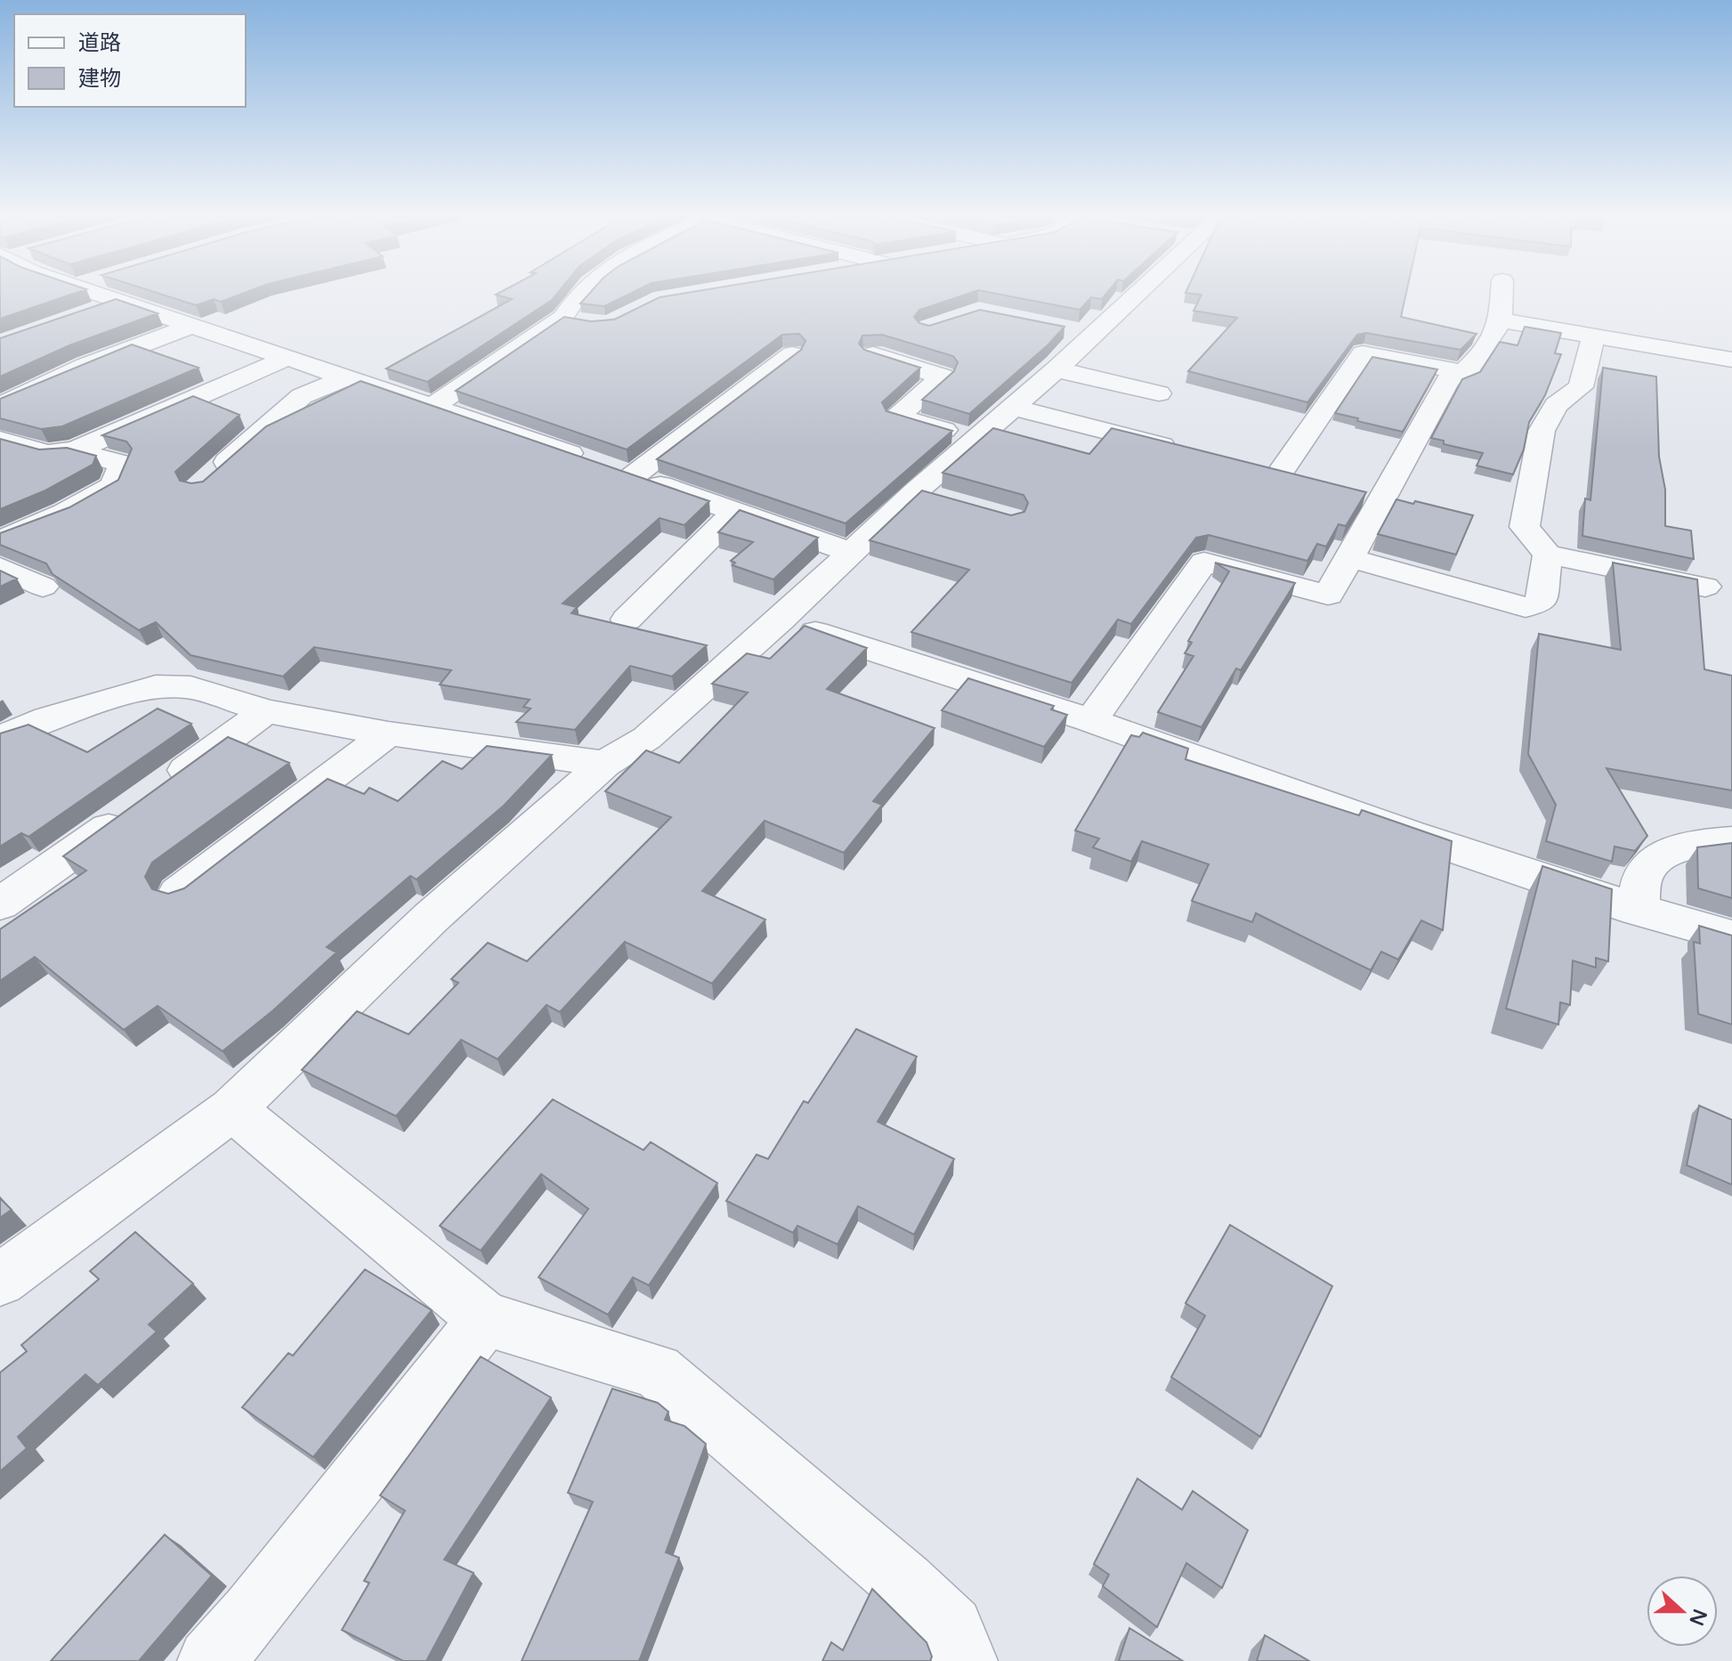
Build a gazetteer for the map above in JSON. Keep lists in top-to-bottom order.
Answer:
{
  "legend": ["道路", "建物"],
  "north": "right"
}
